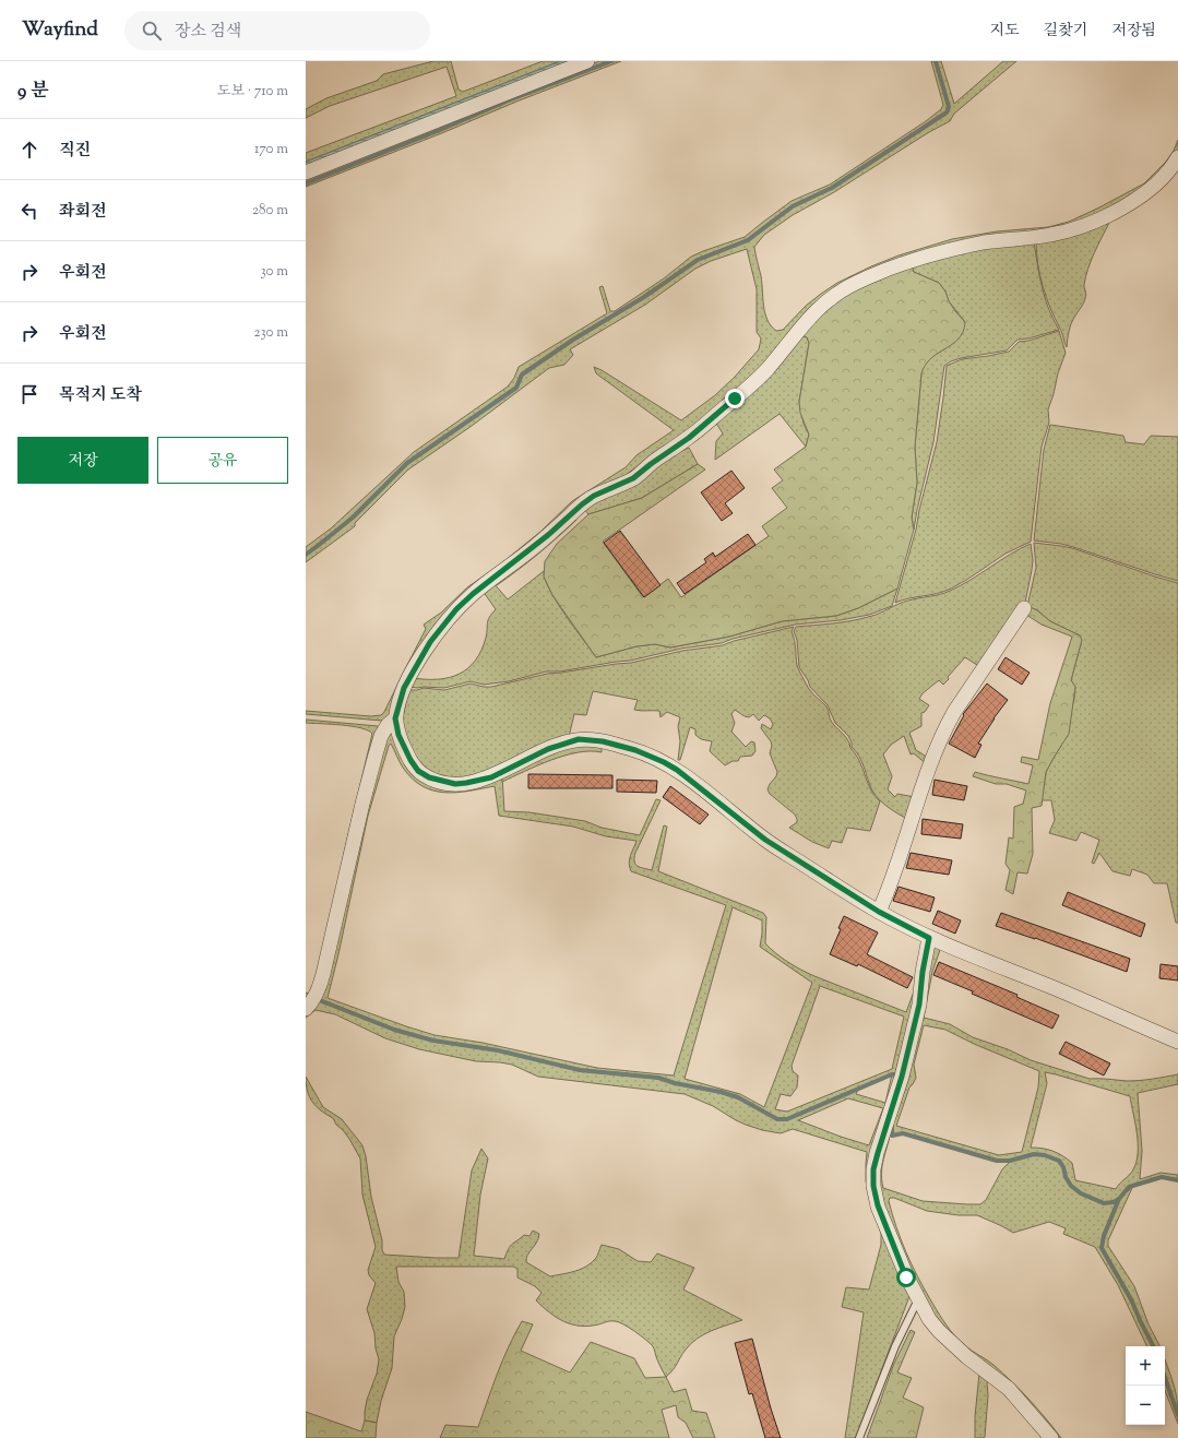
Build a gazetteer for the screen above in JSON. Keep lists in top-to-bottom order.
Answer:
{
  "page": {
    "header": "Wayfind",
    "search": "장소 검색",
    "nav": ["지도", "길찾기", "저장됨"],
    "heading": ["9 분", "도보 · 710 m"],
    "list": [
      ["직진", "170 m"],
      ["좌회전", "280 m"],
      ["우회전", "30 m"],
      ["우회전", "230 m"],
      "목적지 도착"
    ],
    "buttons": ["저장", "공유"],
    "map_buttons": ["+", "−"]
  }
}
